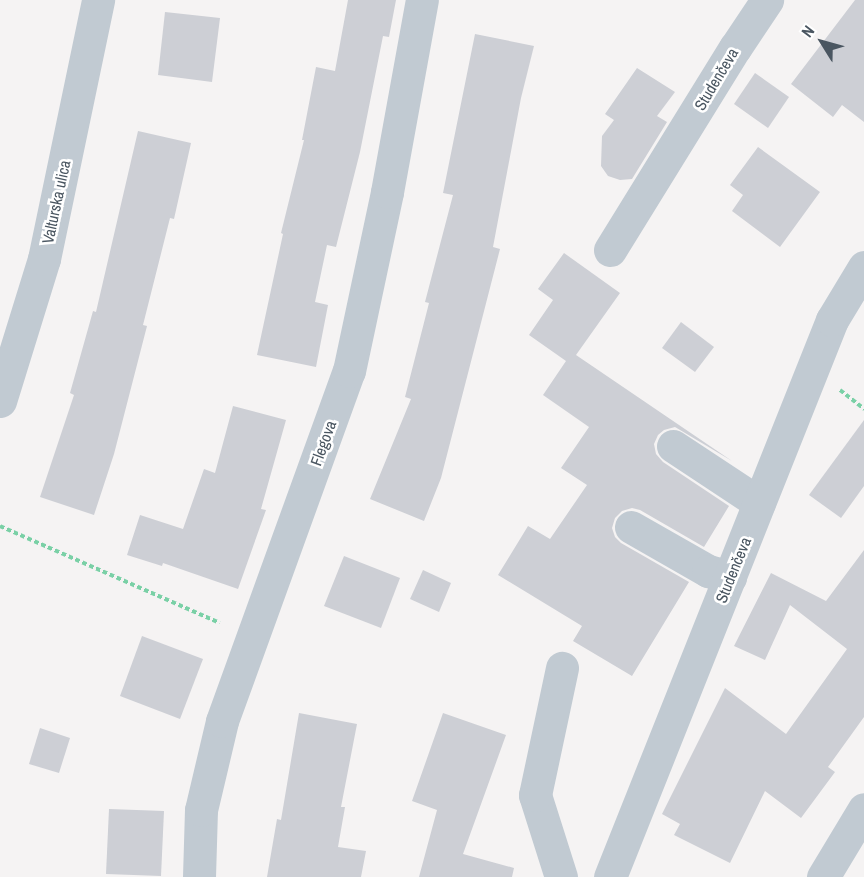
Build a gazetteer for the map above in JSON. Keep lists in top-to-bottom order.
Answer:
{
  "streets": {
    "street": ["Studenčeva", "Valturska ulica", "Flegova"]
  },
  "north": "top left"
}
